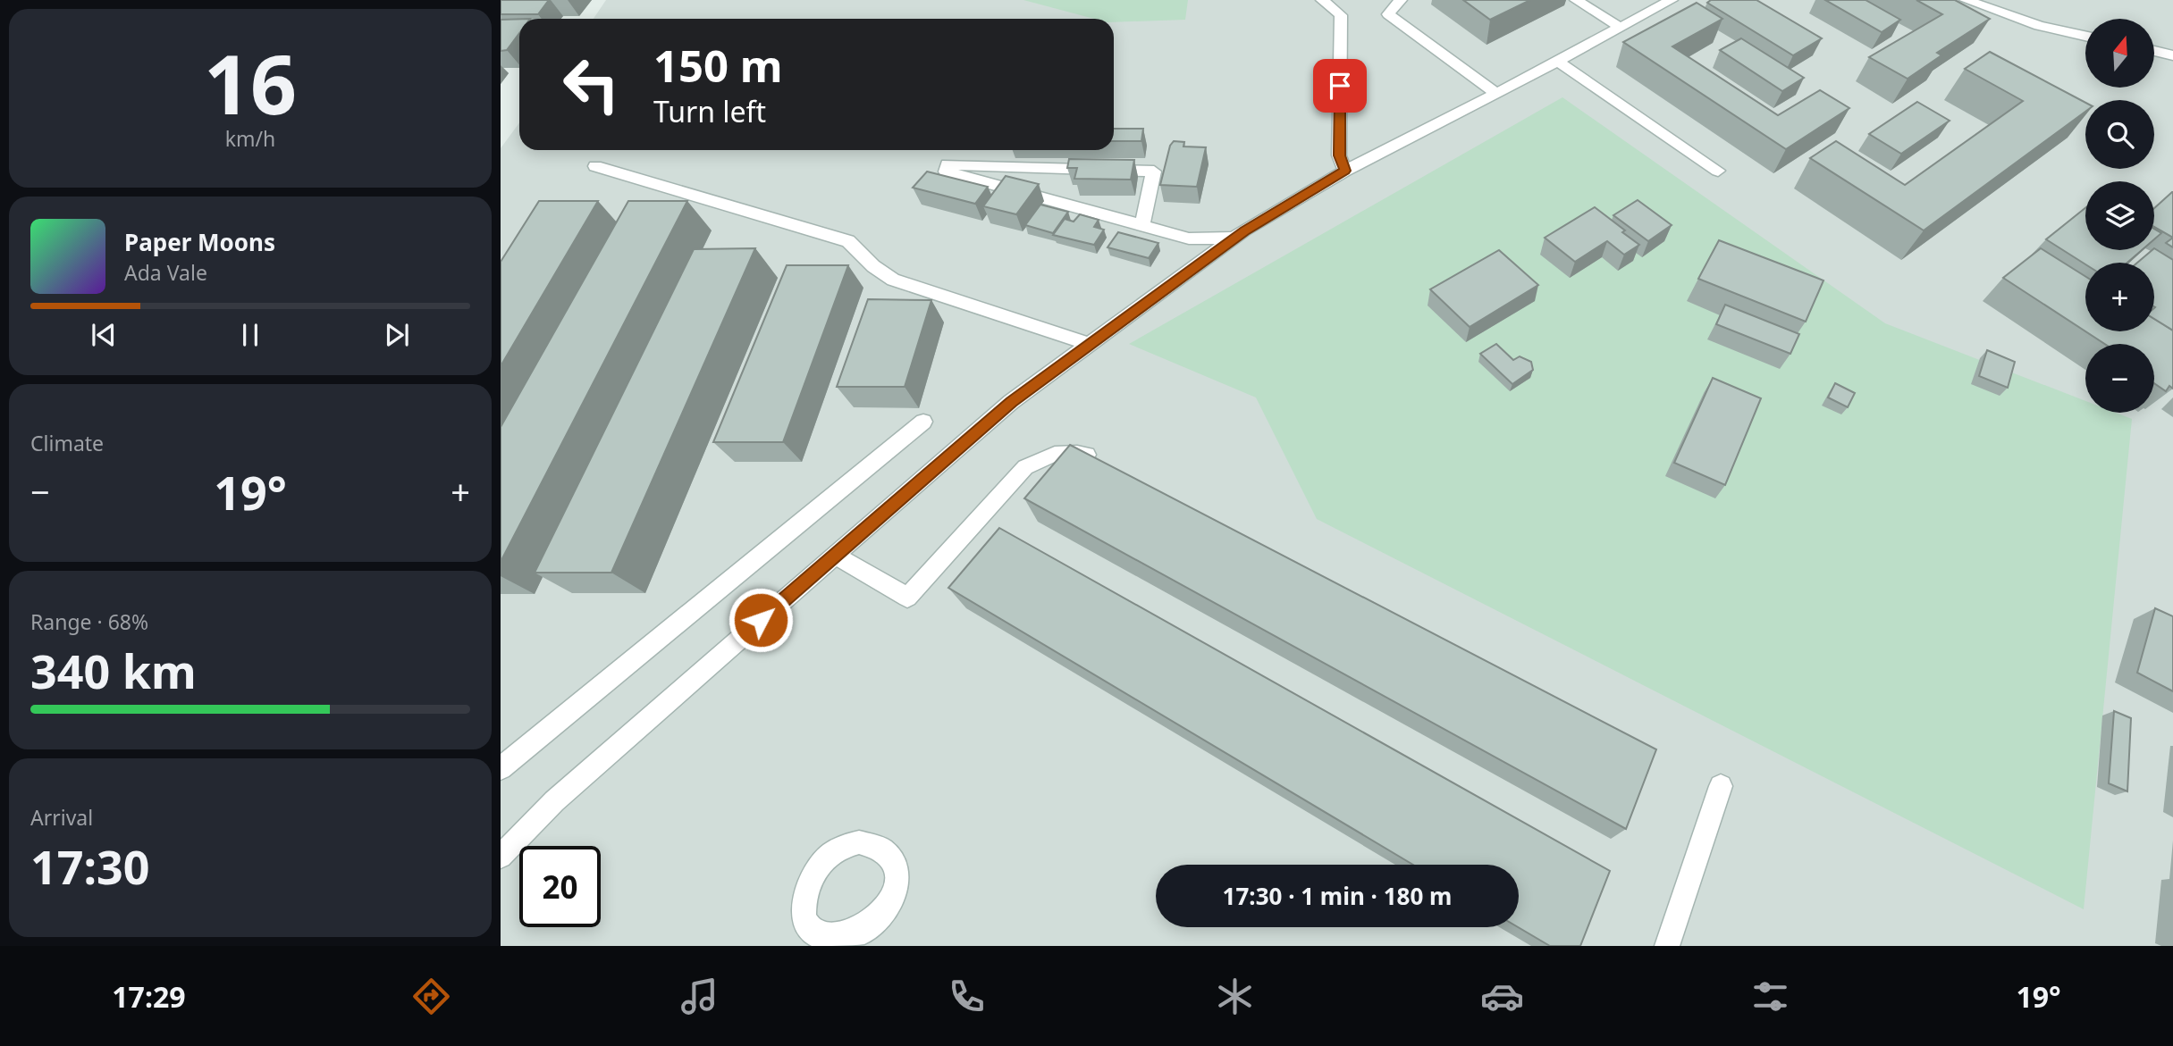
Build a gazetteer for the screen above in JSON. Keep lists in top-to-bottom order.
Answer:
{
  "north": "top",
  "page": {
    "tile": [
      ["16", "km/h"],
      "Climate",
      ["Range · 68%", "340 km"],
      ["Arrival", "17:30"]
    ],
    "map_buttons": ["+", "−"],
    "turn": ["150 m", "Turn left"],
    "song": ["Paper Moons", "Ada Vale"],
    "heat": ["−", "19°", "+"],
    "limit": "20",
    "trip": "17:30 · 1 min · 180 m",
    "tabs": ["17:29", "19°"]
  }
}
